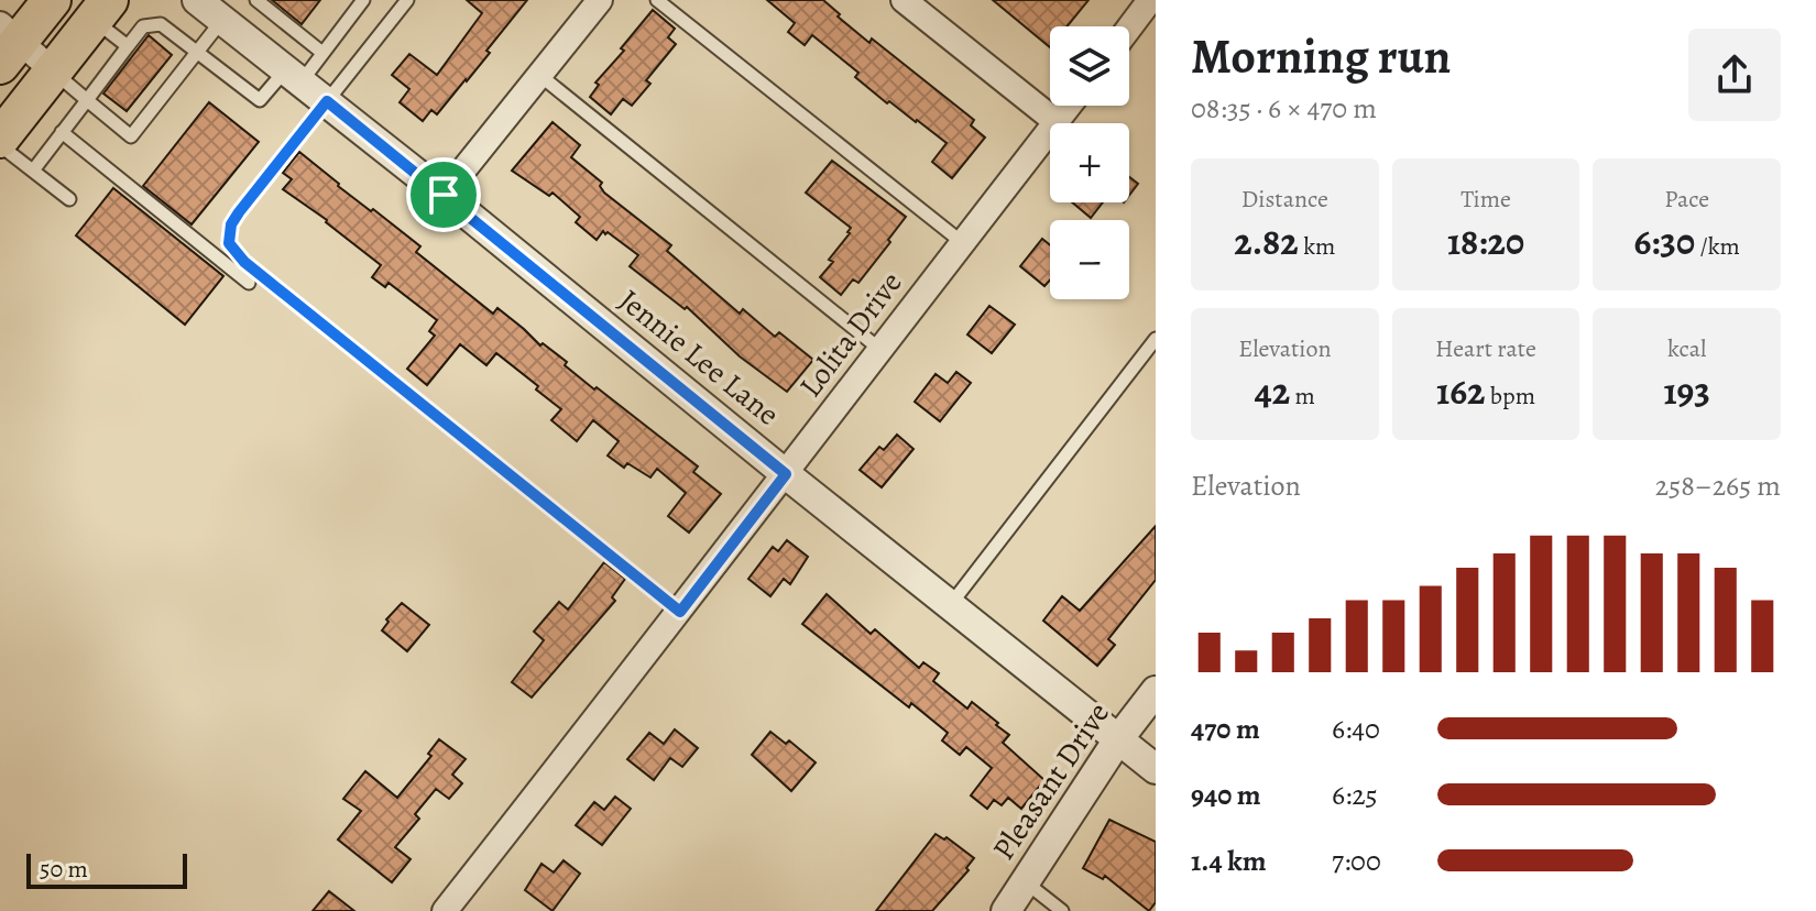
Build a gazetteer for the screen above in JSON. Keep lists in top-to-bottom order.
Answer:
{
  "streets": {
    "street": ["Lolita Drive", "Jennie Lee Lane", "Pleasant Drive"]
  },
  "crossings": [
    ["Lolita Drive", "Jennie Lee Lane"],
    ["Jennie Lee Lane", "Pleasant Drive"]
  ],
  "scale_bar": "50 m",
  "page": {
    "heading": ["Morning run", "08:35 · 6 × 470 m"],
    "map_buttons": ["+", "−"],
    "stats": [
      ["Distance", "2.82 km"],
      ["Time", "18:20"],
      ["Pace", "6:30 /km"],
      ["Elevation", "42 m"],
      ["Heart rate", "162 bpm"],
      ["kcal", "193"]
    ],
    "chart": ["Elevation", "258–265 m"],
    "list": [
      {
        "name": "470 m",
        "note": "6:40"
      },
      {
        "name": "940 m",
        "note": "6:25"
      },
      {
        "name": "1.4 km",
        "note": "7:00"
      }
    ],
    "scale": "50 m"
  }
}
